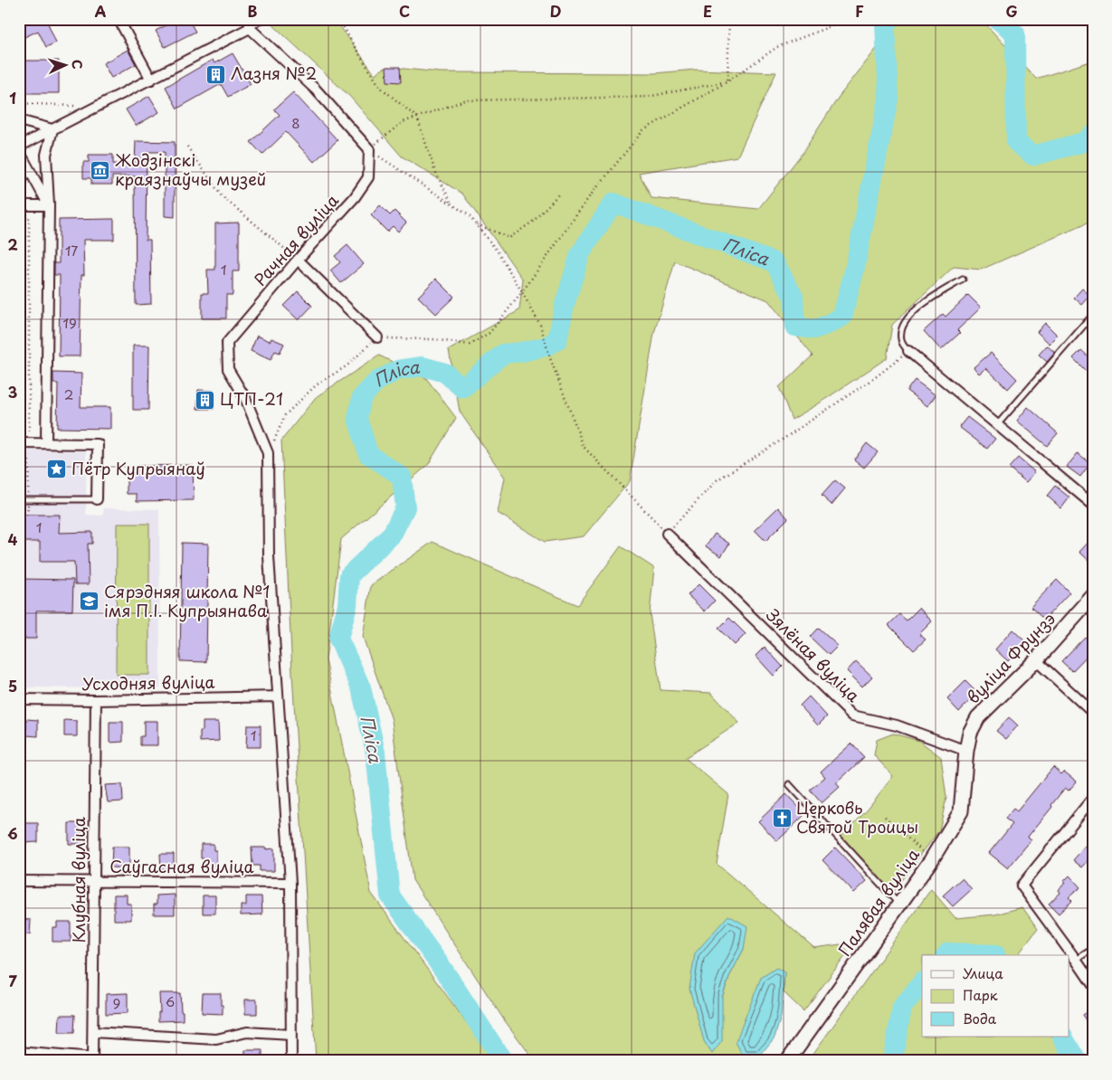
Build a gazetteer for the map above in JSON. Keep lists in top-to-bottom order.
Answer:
{
  "streets": {
    "street": [
      "Рачная вуліца",
      "Зялёная вуліца",
      "вуліца Фрунзэ",
      "Усходняя вуліца",
      "Саўгасная вуліца",
      "Клубная вуліца",
      "Палявая вуліца"
    ]
  },
  "crossings": [
    ["Зялёная вуліца", "вуліца Фрунзэ"],
    ["Зялёная вуліца", "Палявая вуліца"],
    ["вуліца Фрунзэ", "Палявая вуліца"],
    ["Усходняя вуліца", "Клубная вуліца"],
    ["Саўгасная вуліца", "Клубная вуліца"]
  ],
  "water": ["Пліса"],
  "places": {
    "building": ["Лазня №2", "ЦТП-21"],
    "museum": ["Жодзінскі краязнаўчы музей"],
    "place": ["Пётр Купрыянаў"],
    "school or university": ["Сярэдняя школа №1 імя П.І. Купрыянава"],
    "church": ["Церковь Святой Троицы"]
  },
  "house_numbers": [
    "8",
    "17",
    "1",
    "19",
    "2",
    "1",
    "1",
    "6",
    "9"
  ],
  "legend": ["Улица", "Парк", "Вода"],
  "north": "right",
  "grid": {
    "columns": [
      "A",
      "B",
      "C",
      "D",
      "E",
      "F",
      "G"
    ],
    "rows": [
      "1",
      "2",
      "3",
      "4",
      "5",
      "6",
      "7"
    ]
  }
}
